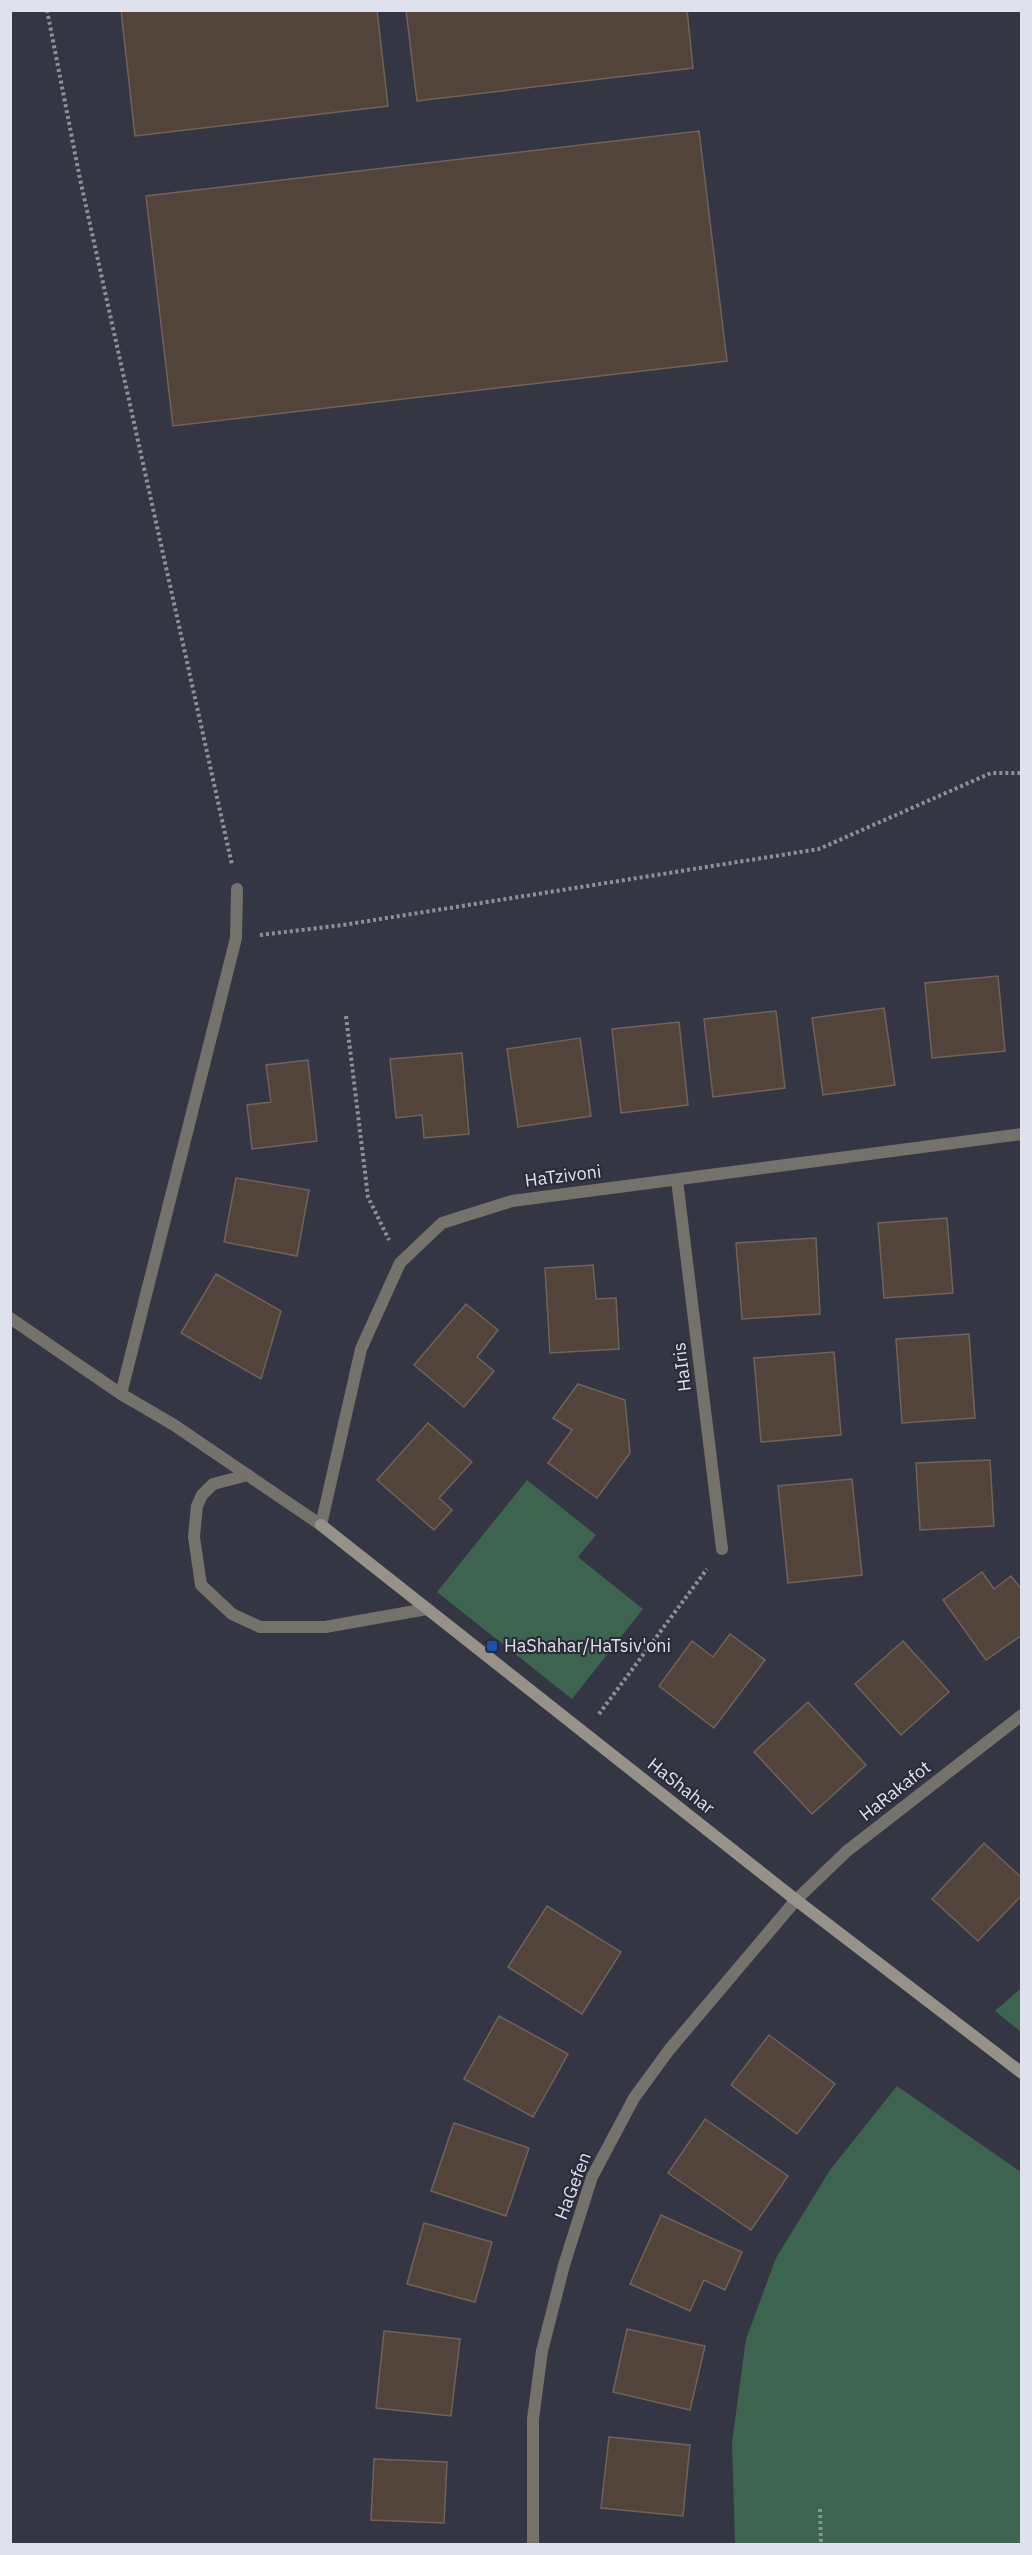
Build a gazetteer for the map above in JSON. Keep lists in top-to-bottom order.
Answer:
{
  "streets": {
    "street": [
      "HaTzivoni",
      "HaIris",
      "HaShahar",
      "HaRakafot",
      "HaGefen"
    ]
  },
  "crossings": [
    ["HaTzivoni", "HaIris"],
    ["HaTzivoni", "HaShahar"],
    ["HaShahar", "HaRakafot"],
    ["HaShahar", "HaGefen"],
    ["HaRakafot", "HaGefen"]
  ],
  "places": {
    "transit": ["HaShahar/HaTsiv'oni"]
  }
}
